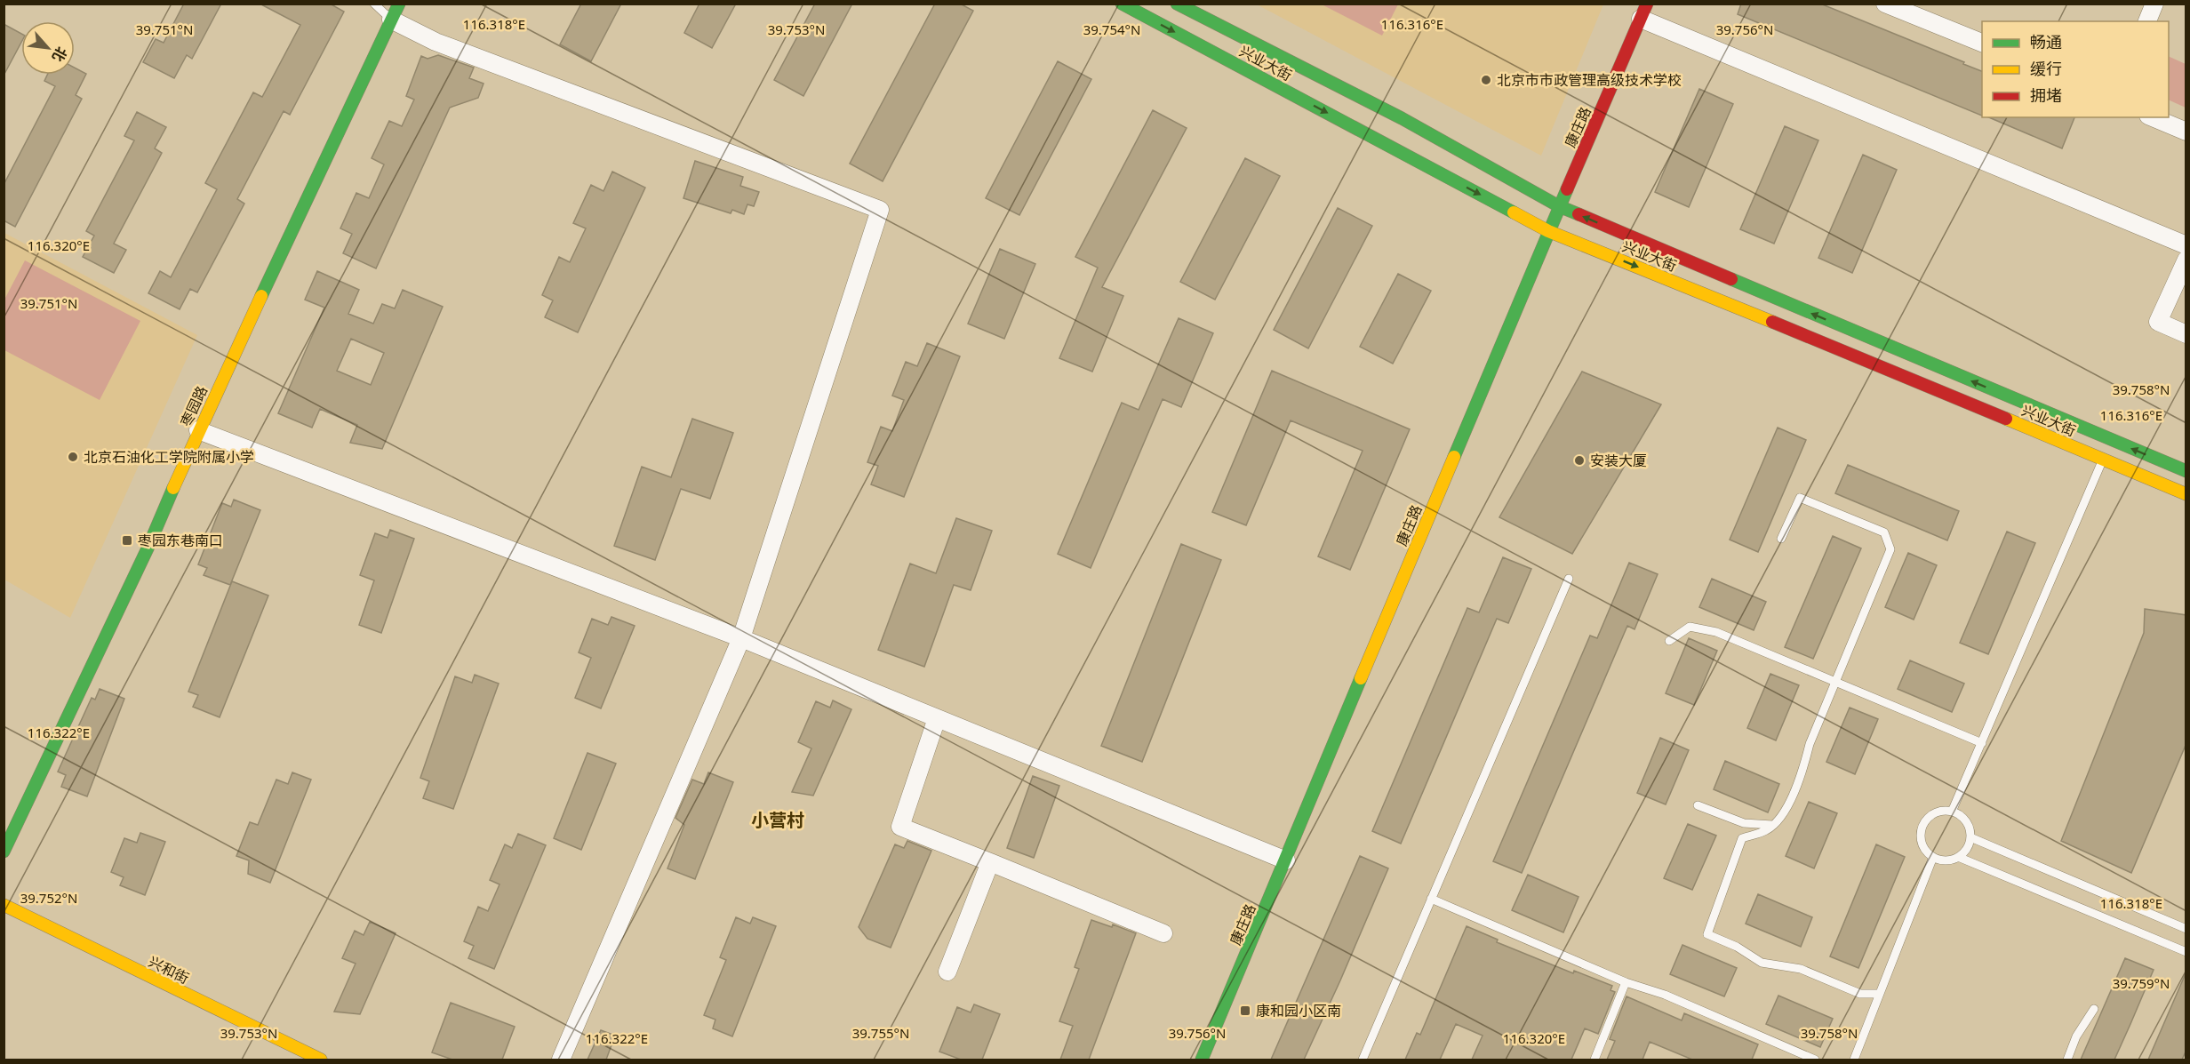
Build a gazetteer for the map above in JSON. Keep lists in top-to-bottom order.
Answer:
{
  "streets": {
    "street": [
      "兴业大街",
      "康庄路",
      "枣园路",
      "兴和街"
    ]
  },
  "crossings": [
    ["兴业大街", "康庄路"]
  ],
  "districts": ["小营村"],
  "places": {
    "other": ["北京市市政管理高级技术学校", "北京石油化工学院附属小学", "安装大厦"],
    "transit": ["枣园东巷南口", "康和园小区南"]
  },
  "legend": ["畅通", "缓行", "拥堵"],
  "north": "bottom right",
  "coordinates": [
    "116.318°E",
    "116.316°E",
    "39.751°N",
    "39.753°N",
    "39.754°N",
    "39.756°N",
    "116.320°E",
    "39.758°N",
    "116.322°E",
    "39.752°N",
    "39.759°N",
    "39.755°N"
  ]
}
